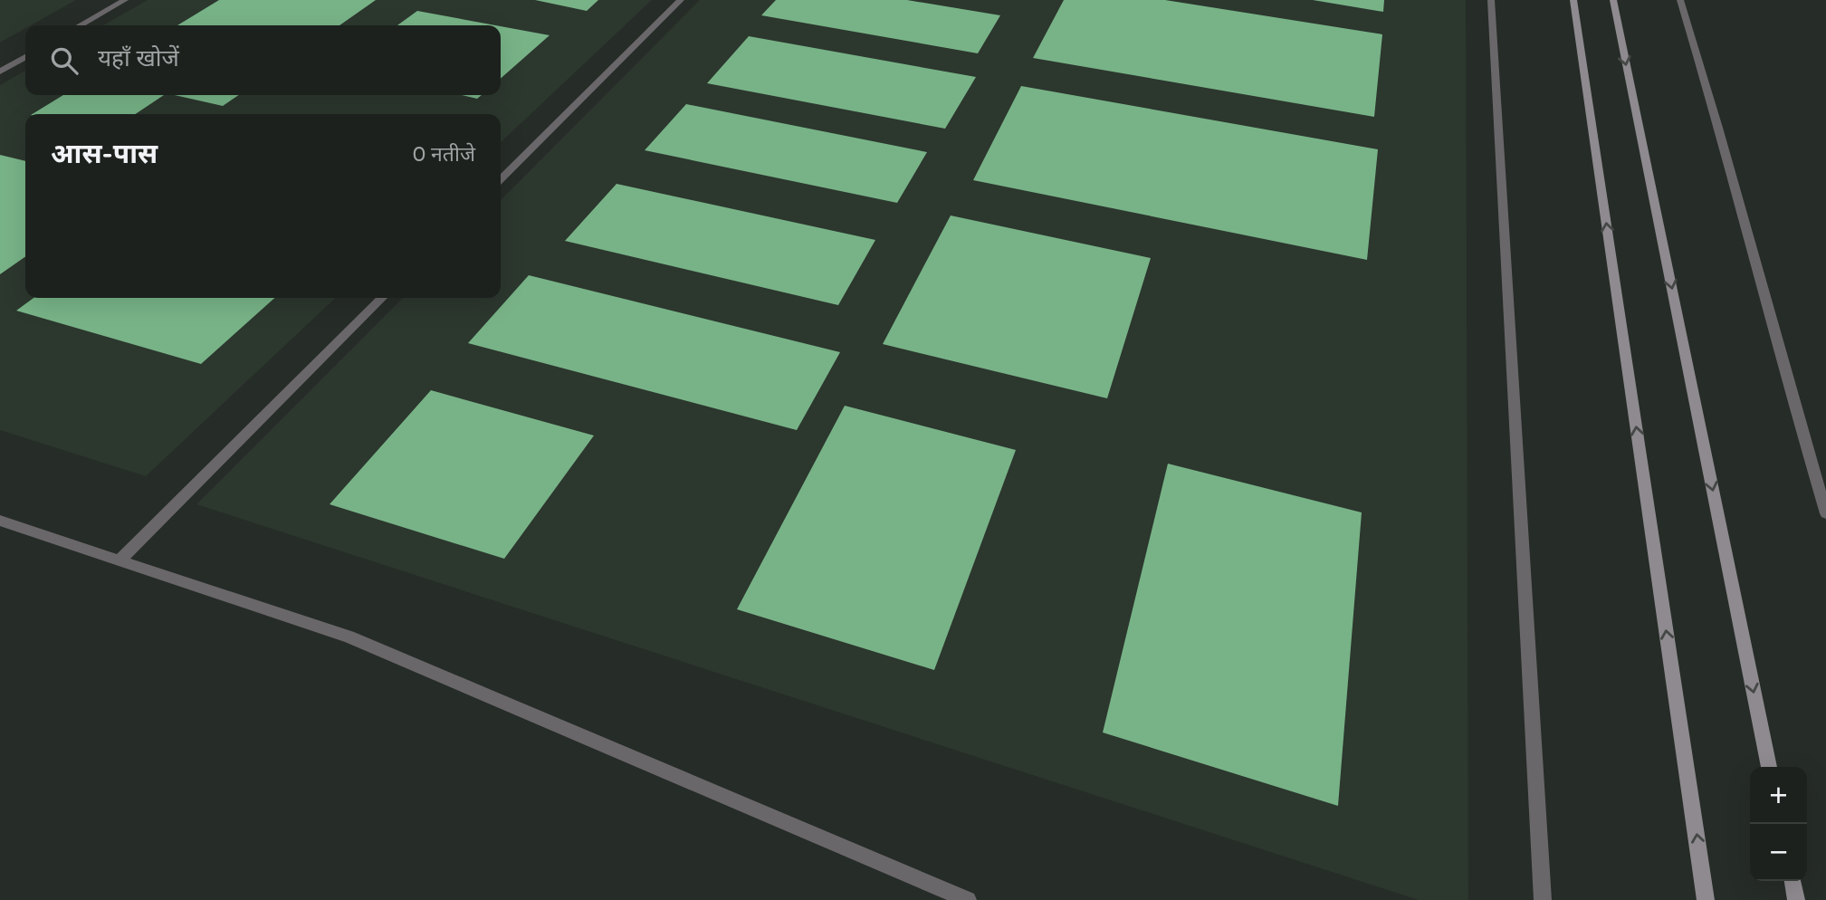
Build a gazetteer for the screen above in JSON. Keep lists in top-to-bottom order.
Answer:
{
  "page": {
    "search": "यहाँ खोजें",
    "heading": ["आस-पास", "0 नतीजे"],
    "map_buttons": ["+", "−"]
  }
}
